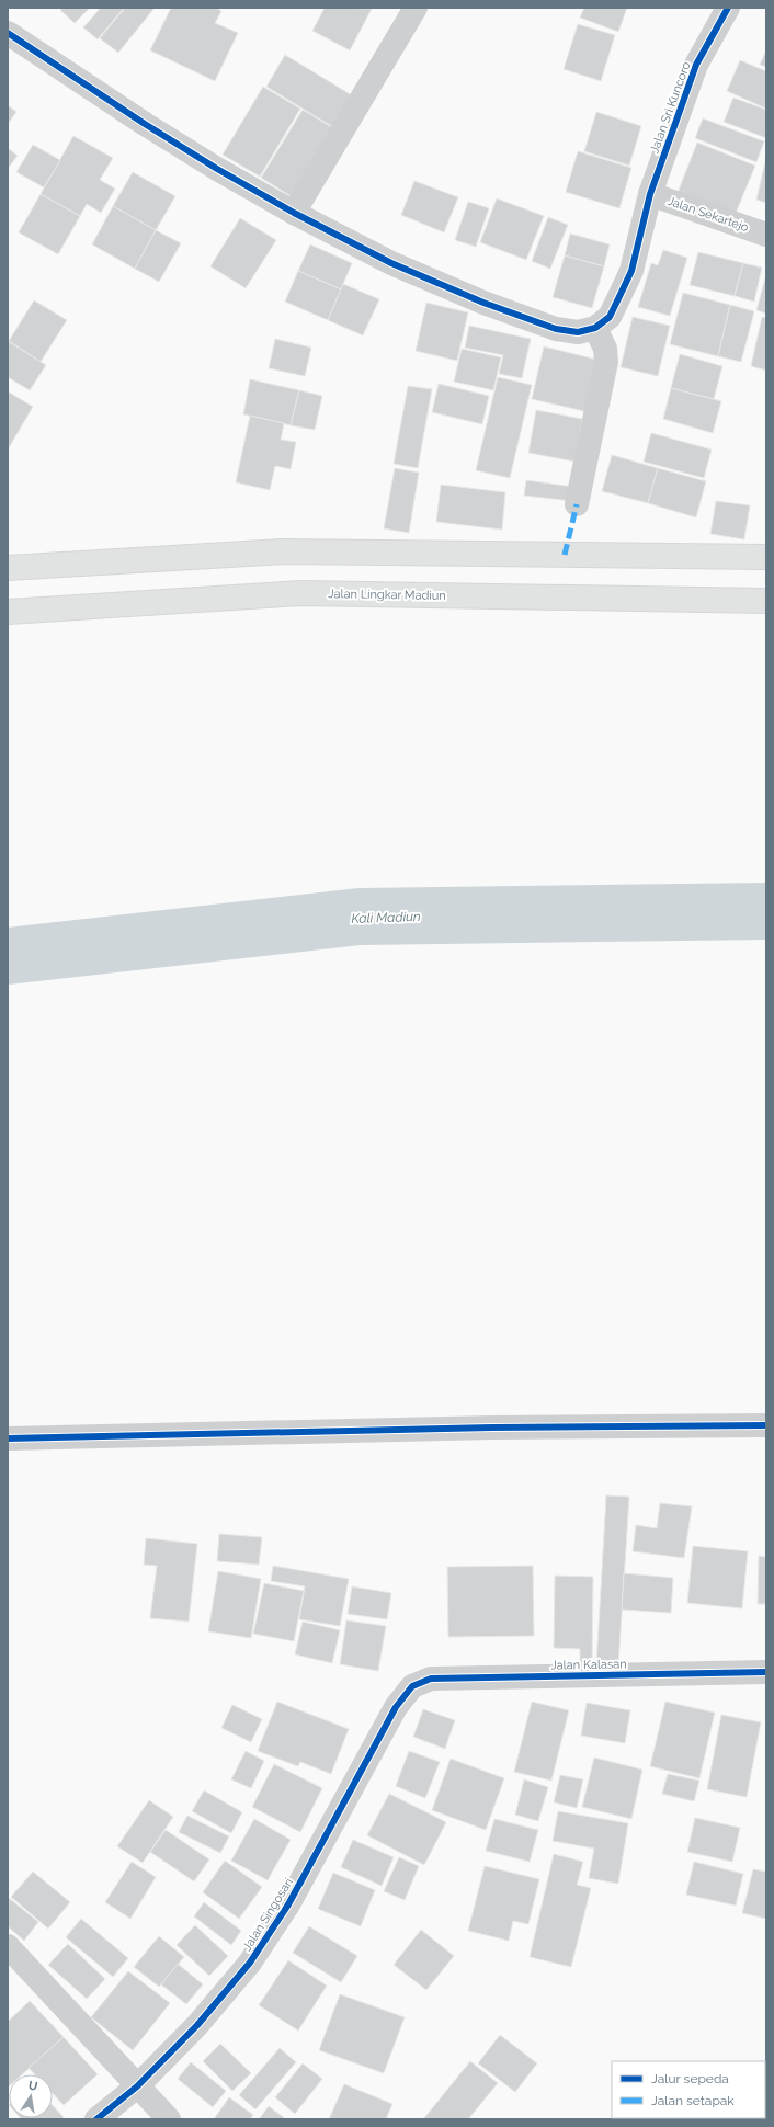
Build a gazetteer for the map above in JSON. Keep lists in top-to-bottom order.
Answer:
{
  "streets": {
    "main road": ["Jalan Lingkar Madiun"],
    "street": [
      "Jalan Sri Kuncoro",
      "Jalan Sekartejo",
      "Jalan Kalasan",
      "Jalan Singosari"
    ]
  },
  "crossings": [
    ["Jalan Sri Kuncoro", "Jalan Sekartejo"],
    ["Jalan Kalasan", "Jalan Singosari"]
  ],
  "water": ["Kali Madiun"],
  "legend": ["Jalur sepeda", "Jalan setapak"],
  "north": "top"
}
